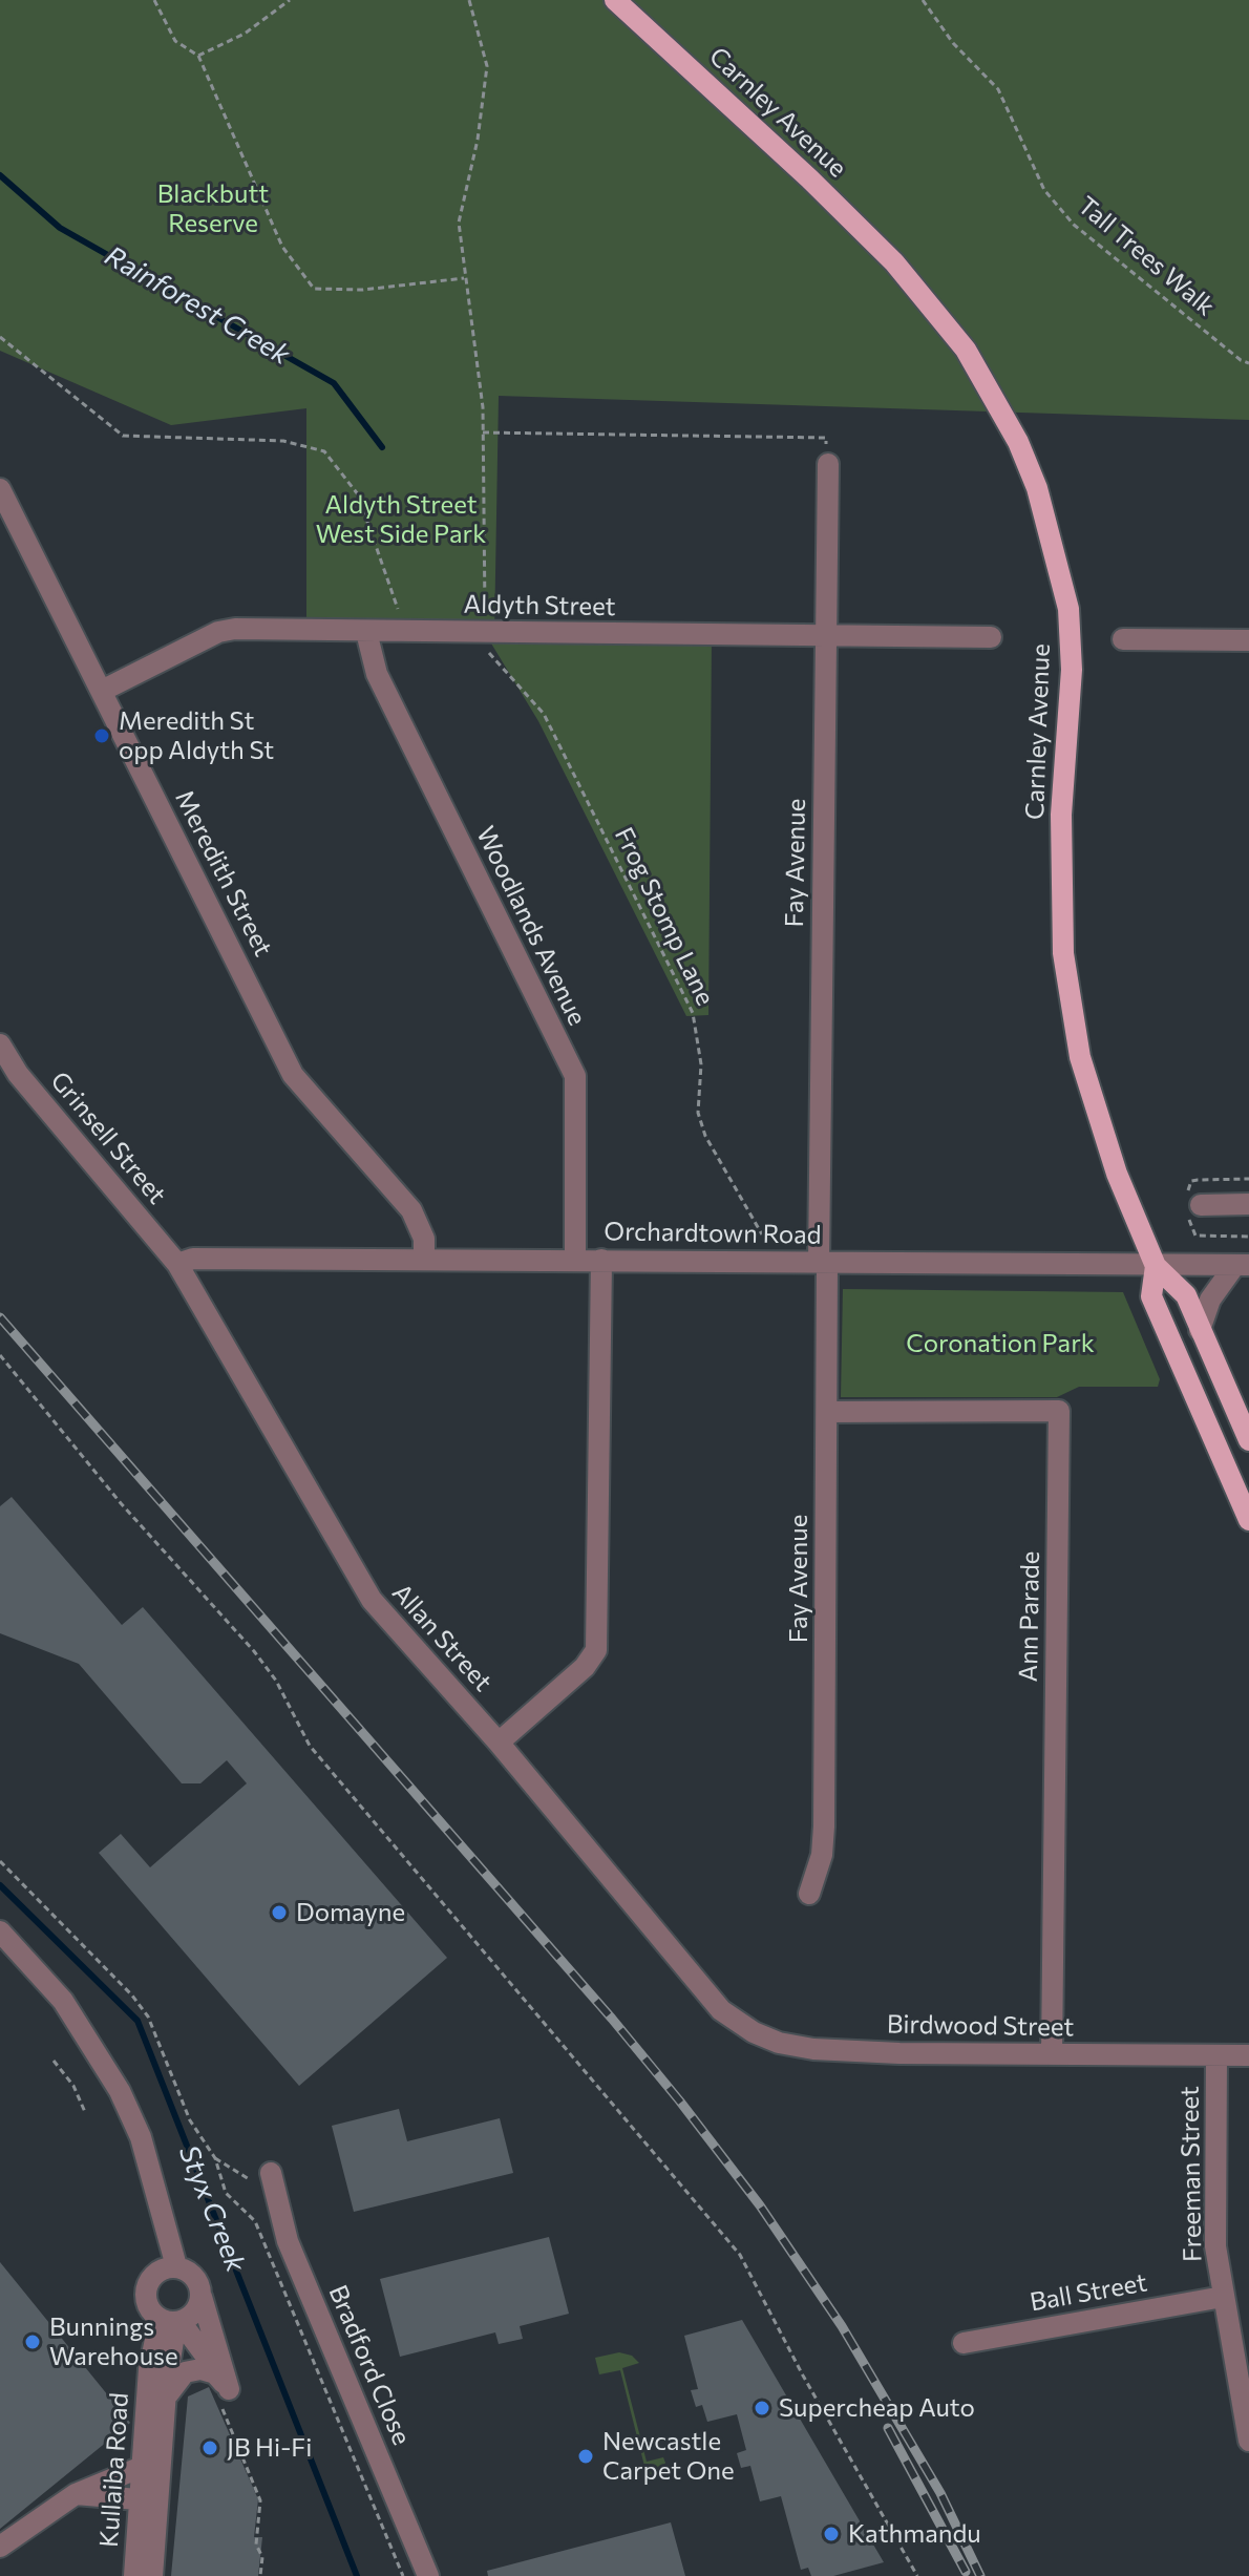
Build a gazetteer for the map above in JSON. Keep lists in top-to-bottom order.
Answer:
{
  "streets": {
    "main road": ["Carnley Avenue"],
    "street": [
      "Aldyth Street",
      "Fay Avenue",
      "Meredith Street",
      "Woodlands Avenue",
      "Grinsell Street",
      "Orchardtown Road",
      "Ann Parade",
      "Allan Street",
      "Birdwood Street",
      "Freeman Street",
      "Ball Street",
      "Bradford Close",
      "Kullaiba Road"
    ],
    "path": ["Tall Trees Walk", "Frog Stomp Lane"]
  },
  "crossings": [
    ["Carnley Avenue", "Orchardtown Road"],
    ["Aldyth Street", "Fay Avenue"],
    ["Aldyth Street", "Meredith Street"],
    ["Aldyth Street", "Frog Stomp Lane"],
    ["Aldyth Street", "Woodlands Avenue"],
    ["Fay Avenue", "Orchardtown Road"],
    ["Fay Avenue", "Ann Parade"],
    ["Meredith Street", "Orchardtown Road"],
    ["Woodlands Avenue", "Orchardtown Road"],
    ["Grinsell Street", "Orchardtown Road"],
    ["Grinsell Street", "Allan Street"],
    ["Orchardtown Road", "Allan Street"],
    ["Ann Parade", "Birdwood Street"],
    ["Allan Street", "Birdwood Street"],
    ["Birdwood Street", "Freeman Street"],
    ["Freeman Street", "Ball Street"]
  ],
  "water": ["Rainforest Creek", "Styx Creek"],
  "parks": ["Blackbutt Reserve", "Aldyth Street West Side Park", "Coronation Park"],
  "places": [
    "Meredith St opp Aldyth St",
    "Domayne",
    "Bunnings Warehouse",
    "Supercheap Auto",
    "JB Hi-Fi",
    "Newcastle Carpet One",
    "Kathmandu"
  ]
}
